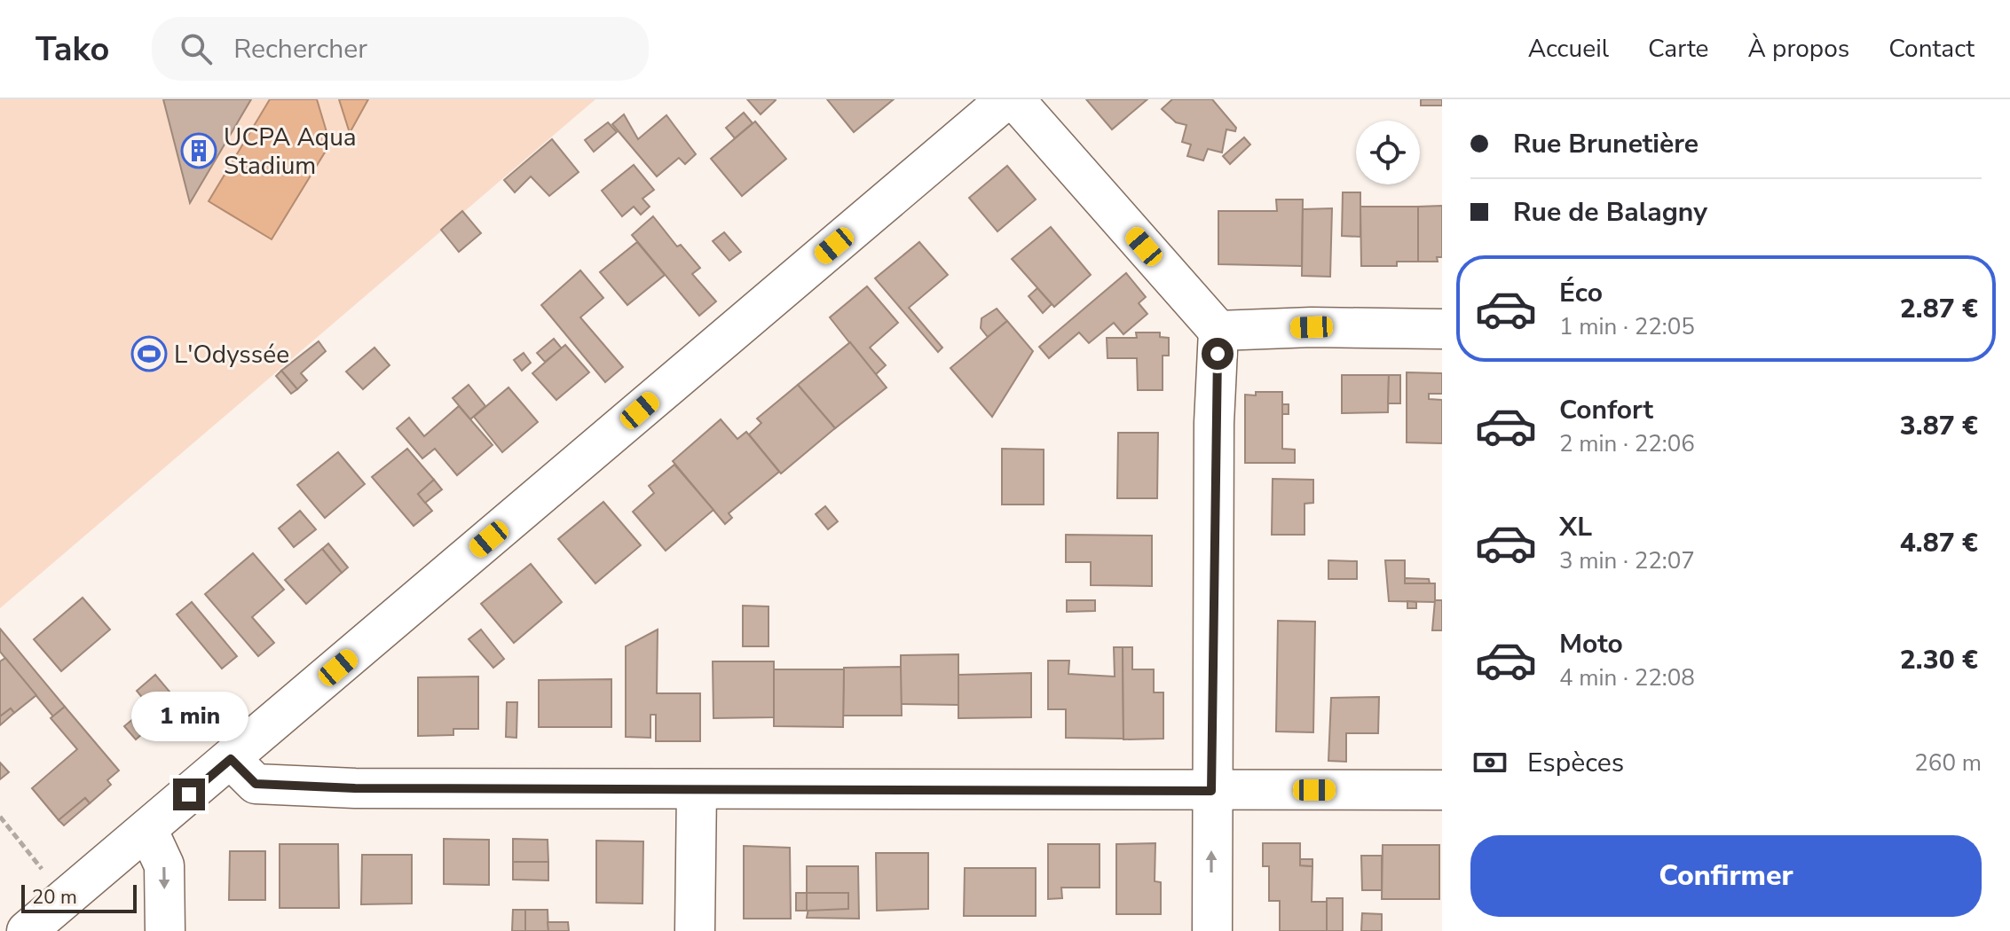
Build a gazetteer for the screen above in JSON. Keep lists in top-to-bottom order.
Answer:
{
  "places": {
    "building": ["UCPA Aqua Stadium"],
    "sports": ["L'Odyssée"]
  },
  "scale_bar": "20 m",
  "page": {
    "header": "Tako",
    "search": "Rechercher",
    "nav": [
      "Accueil",
      "Carte",
      "À propos",
      "Contact"
    ],
    "banner": ["Rue Brunetière", "Rue de Balagny"],
    "list": [
      {
        "name": "Éco",
        "note": "1 min · 22:05",
        "value": "2.87 €"
      },
      {
        "name": "Confort",
        "note": "2 min · 22:06",
        "value": "3.87 €"
      },
      {
        "name": "XL",
        "note": "3 min · 22:07",
        "value": "4.87 €"
      },
      {
        "name": "Moto",
        "note": "4 min · 22:08",
        "value": "2.30 €"
      }
    ],
    "bubble": "1 min",
    "pay": ["Espèces", "260 m"],
    "buttons": "Confirmer",
    "scale": "20 m"
  }
}
